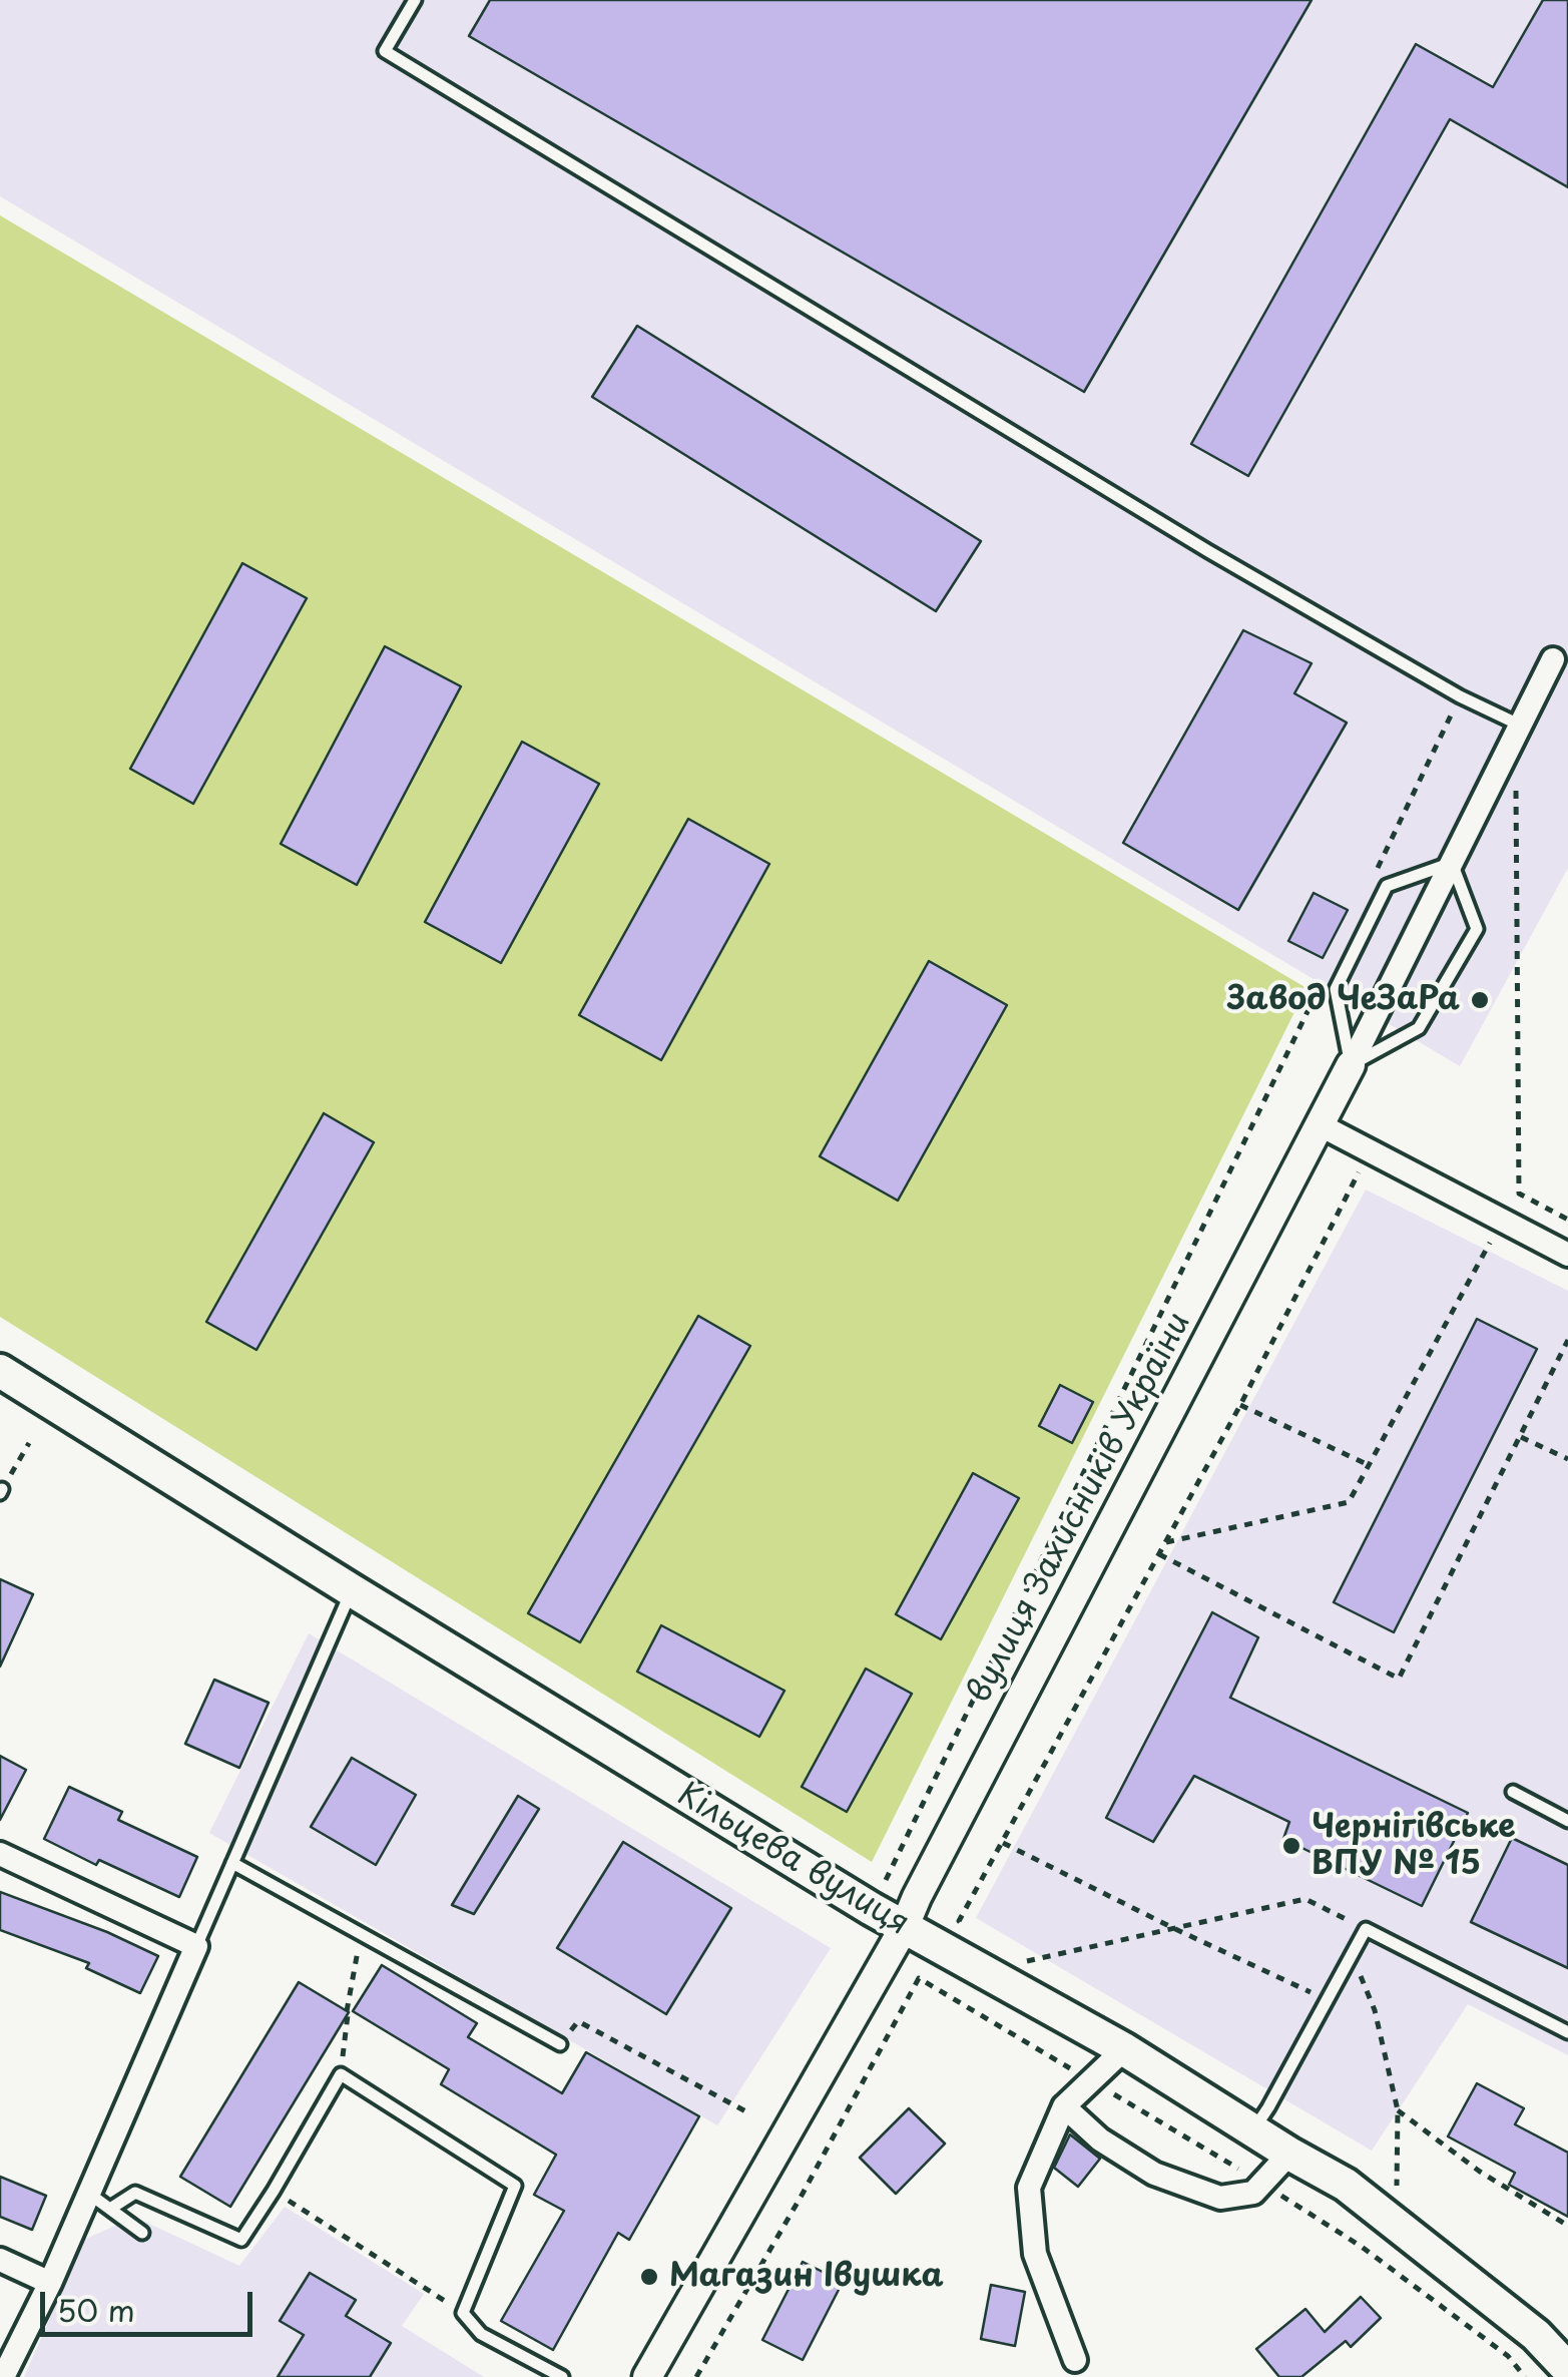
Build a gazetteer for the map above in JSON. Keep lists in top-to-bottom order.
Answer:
{
  "streets": {
    "main road": ["Кільцева вулиця"],
    "street": ["вулиця Захисників України"]
  },
  "crossings": [
    ["вулиця Захисників України", "Кільцева вулиця"]
  ],
  "places": ["Завод ЧеЗаРа", "Чернігівське ВПУ № 15", "Магазин Івушка"],
  "scale_bar": "50 m"
}
